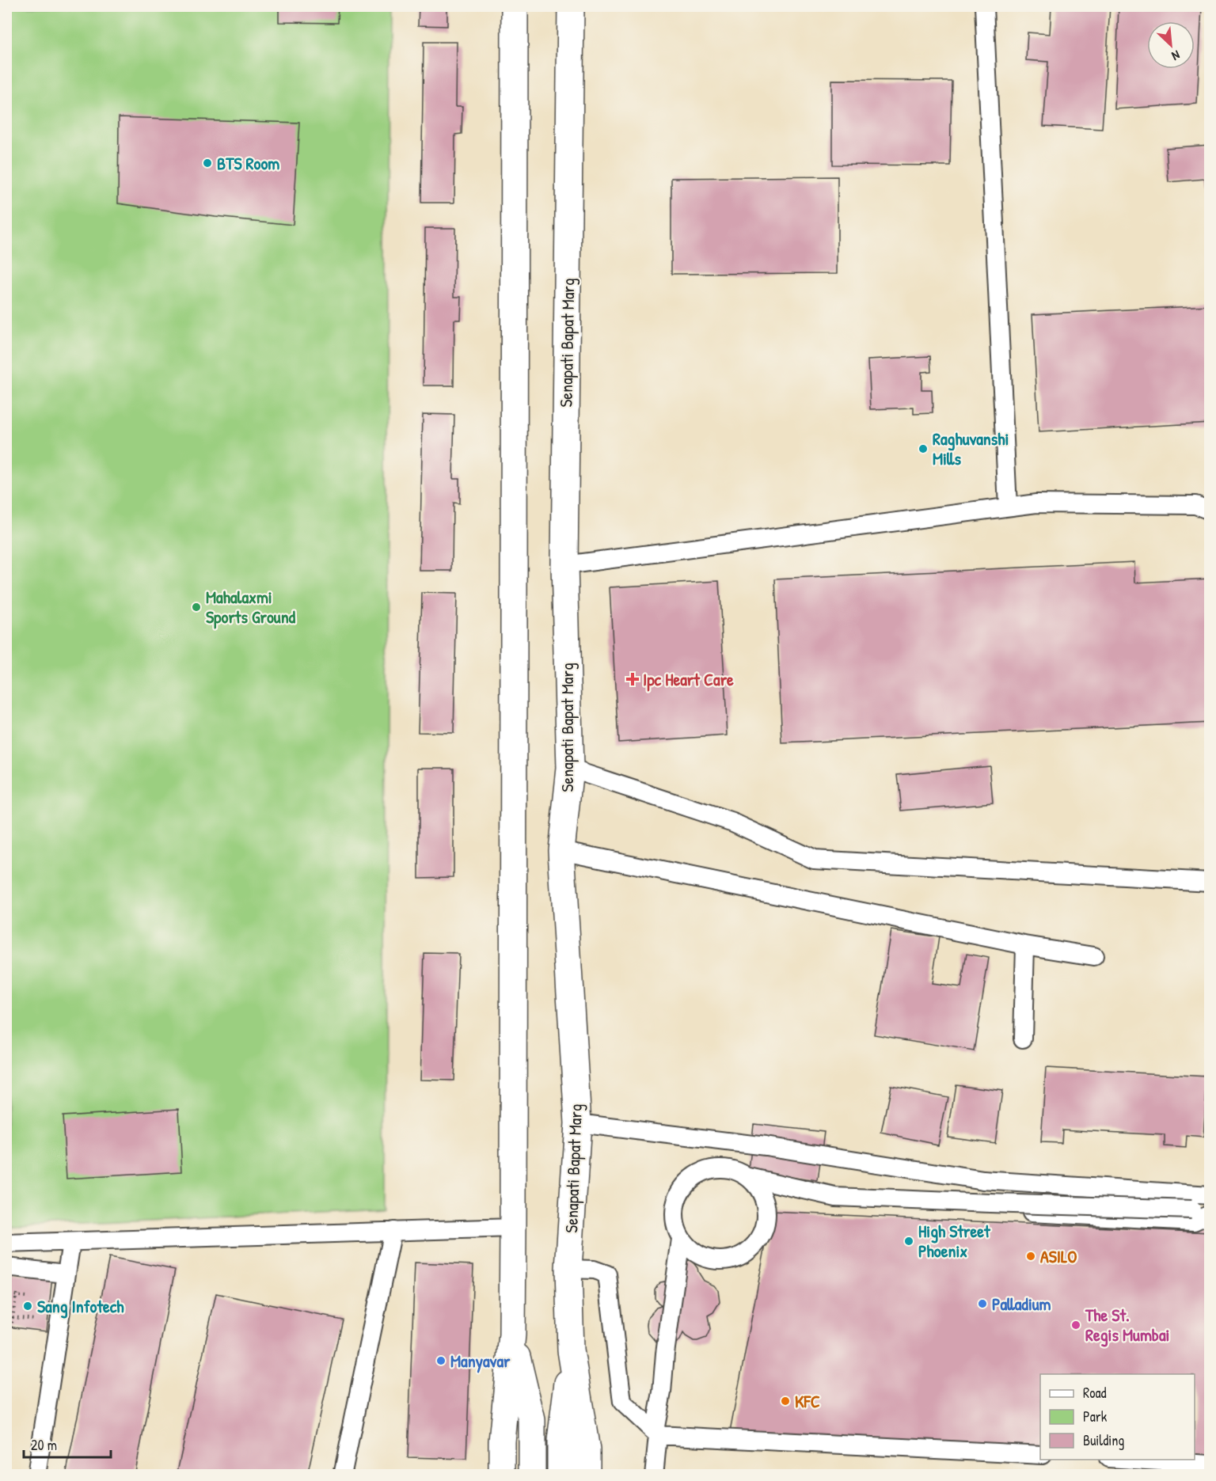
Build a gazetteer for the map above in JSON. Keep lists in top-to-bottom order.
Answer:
{
  "streets": {
    "main road": ["Senapati Bapat Marg"]
  },
  "places": {
    "other": [
      "BTS Room",
      "Raghuvanshi Mills",
      "Mahalaxmi Sports Ground",
      "High Street Phoenix",
      "ASILO",
      "Palladium",
      "Sang Infotech",
      "The St. Regis Mumbai",
      "Manyavar",
      "KFC"
    ],
    "health": ["Ipc Heart Care"]
  },
  "legend": ["Road", "Park", "Building"],
  "scale_bar": "20 m",
  "north": "bottom right"
}
